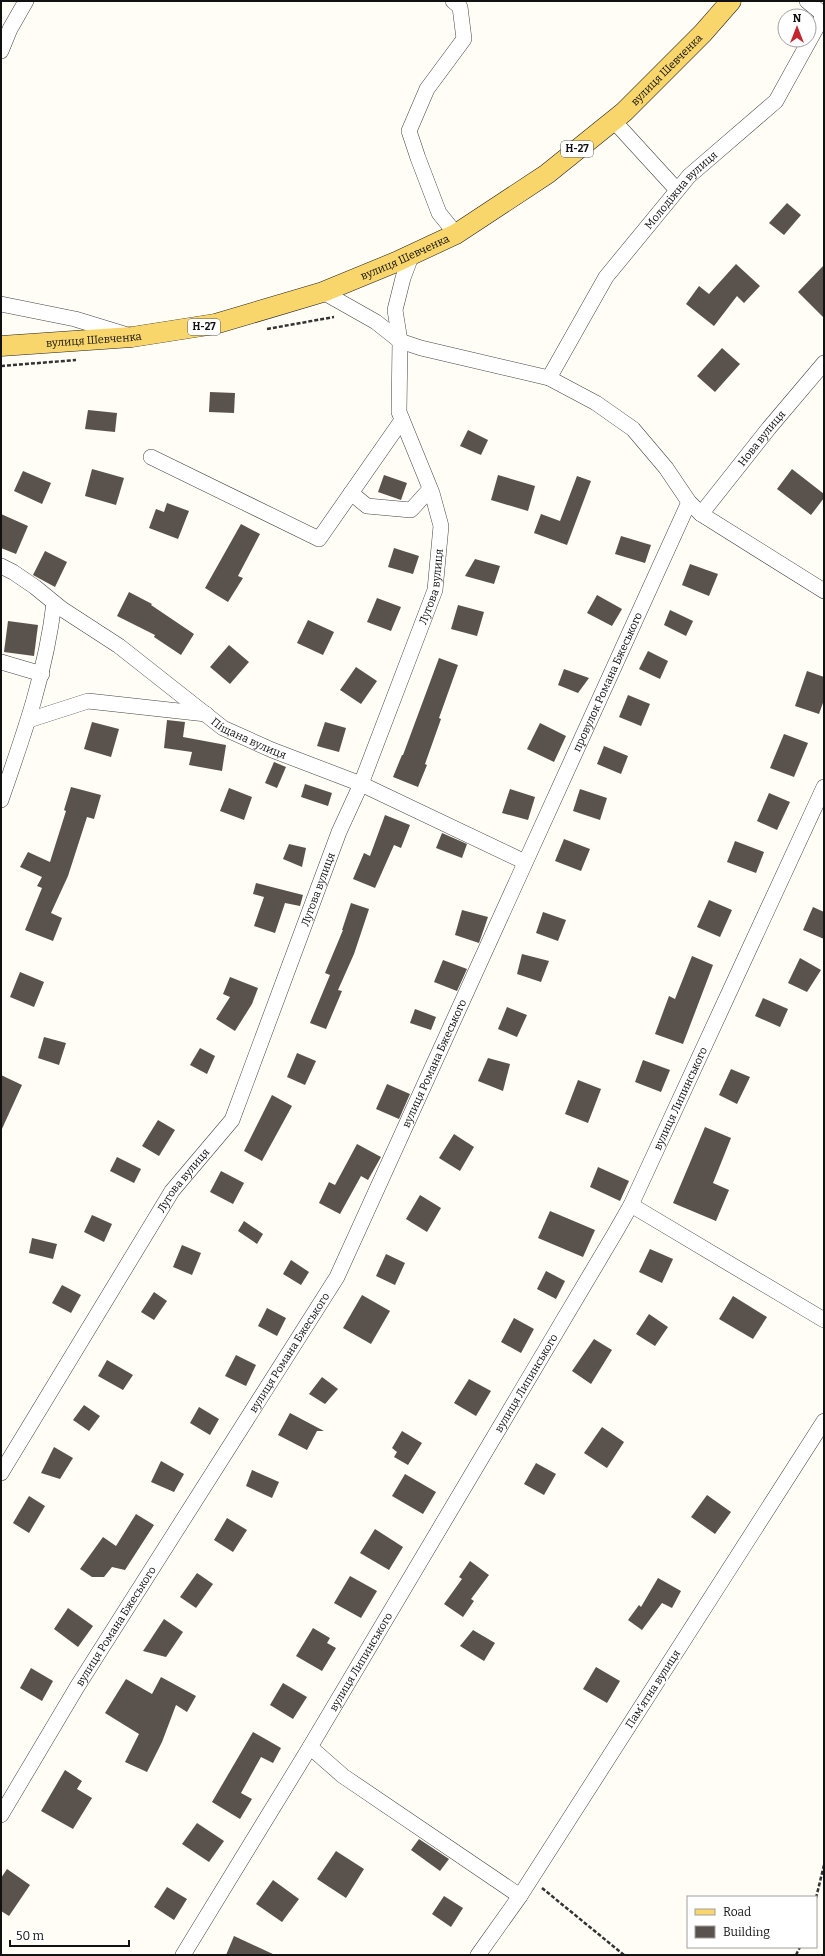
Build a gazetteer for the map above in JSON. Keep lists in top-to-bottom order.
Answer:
{
  "streets": {
    "main road": ["вулиця Шевченка", "Н-27"],
    "street": [
      "Молодіжна вулиця",
      "Нова вулиця",
      "Лугова вулиця",
      "провулок Романа Бжеського",
      "Піщана вулиця",
      "вулиця Романа Бжеського",
      "вулиця Липинського",
      "Памʼятна вулиця"
    ]
  },
  "crossings": [
    ["вулиця Шевченка", "Лугова вулиця"],
    ["Лугова вулиця", "Піщана вулиця"],
    ["провулок Романа Бжеського", "Піщана вулиця"],
    ["провулок Романа Бжеського", "вулиця Романа Бжеського"],
    ["Піщана вулиця", "вулиця Романа Бжеського"]
  ],
  "legend": ["Road", "Building"],
  "scale_bar": "50 m",
  "north": "top"
}
